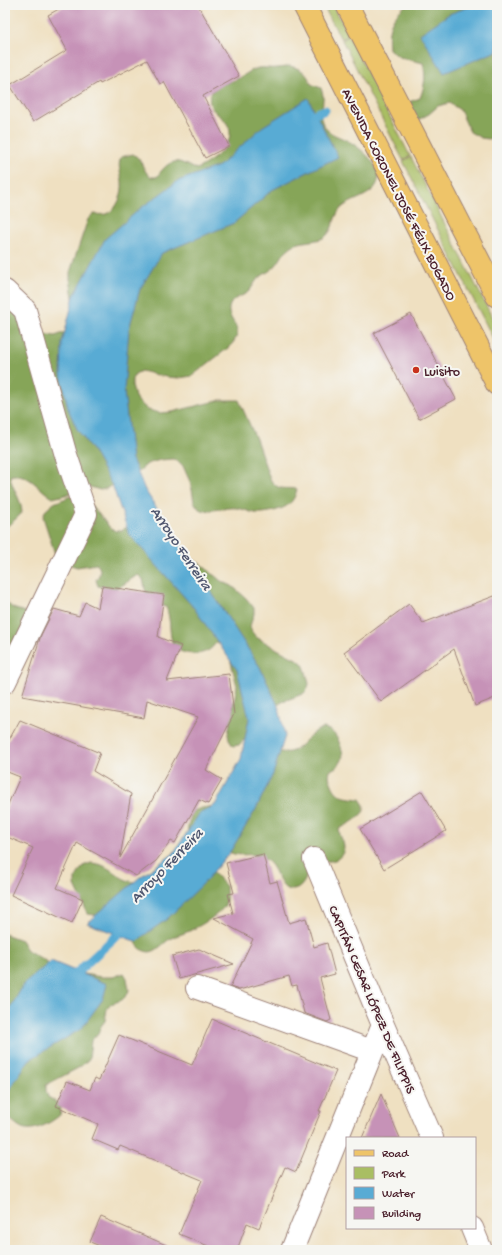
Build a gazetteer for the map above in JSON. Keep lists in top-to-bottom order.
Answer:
{
  "streets": {
    "main road": ["AVENIDA CORONEL JOSÉ FÉLIX BOGADO"],
    "street": ["CAPITÁN CESAR LÓPEZ DE FILIPPIS"]
  },
  "water": ["Arroyo Ferreira"],
  "places": ["Luisito"],
  "legend": [
    "Road",
    "Park",
    "Water",
    "Building"
  ]
}
